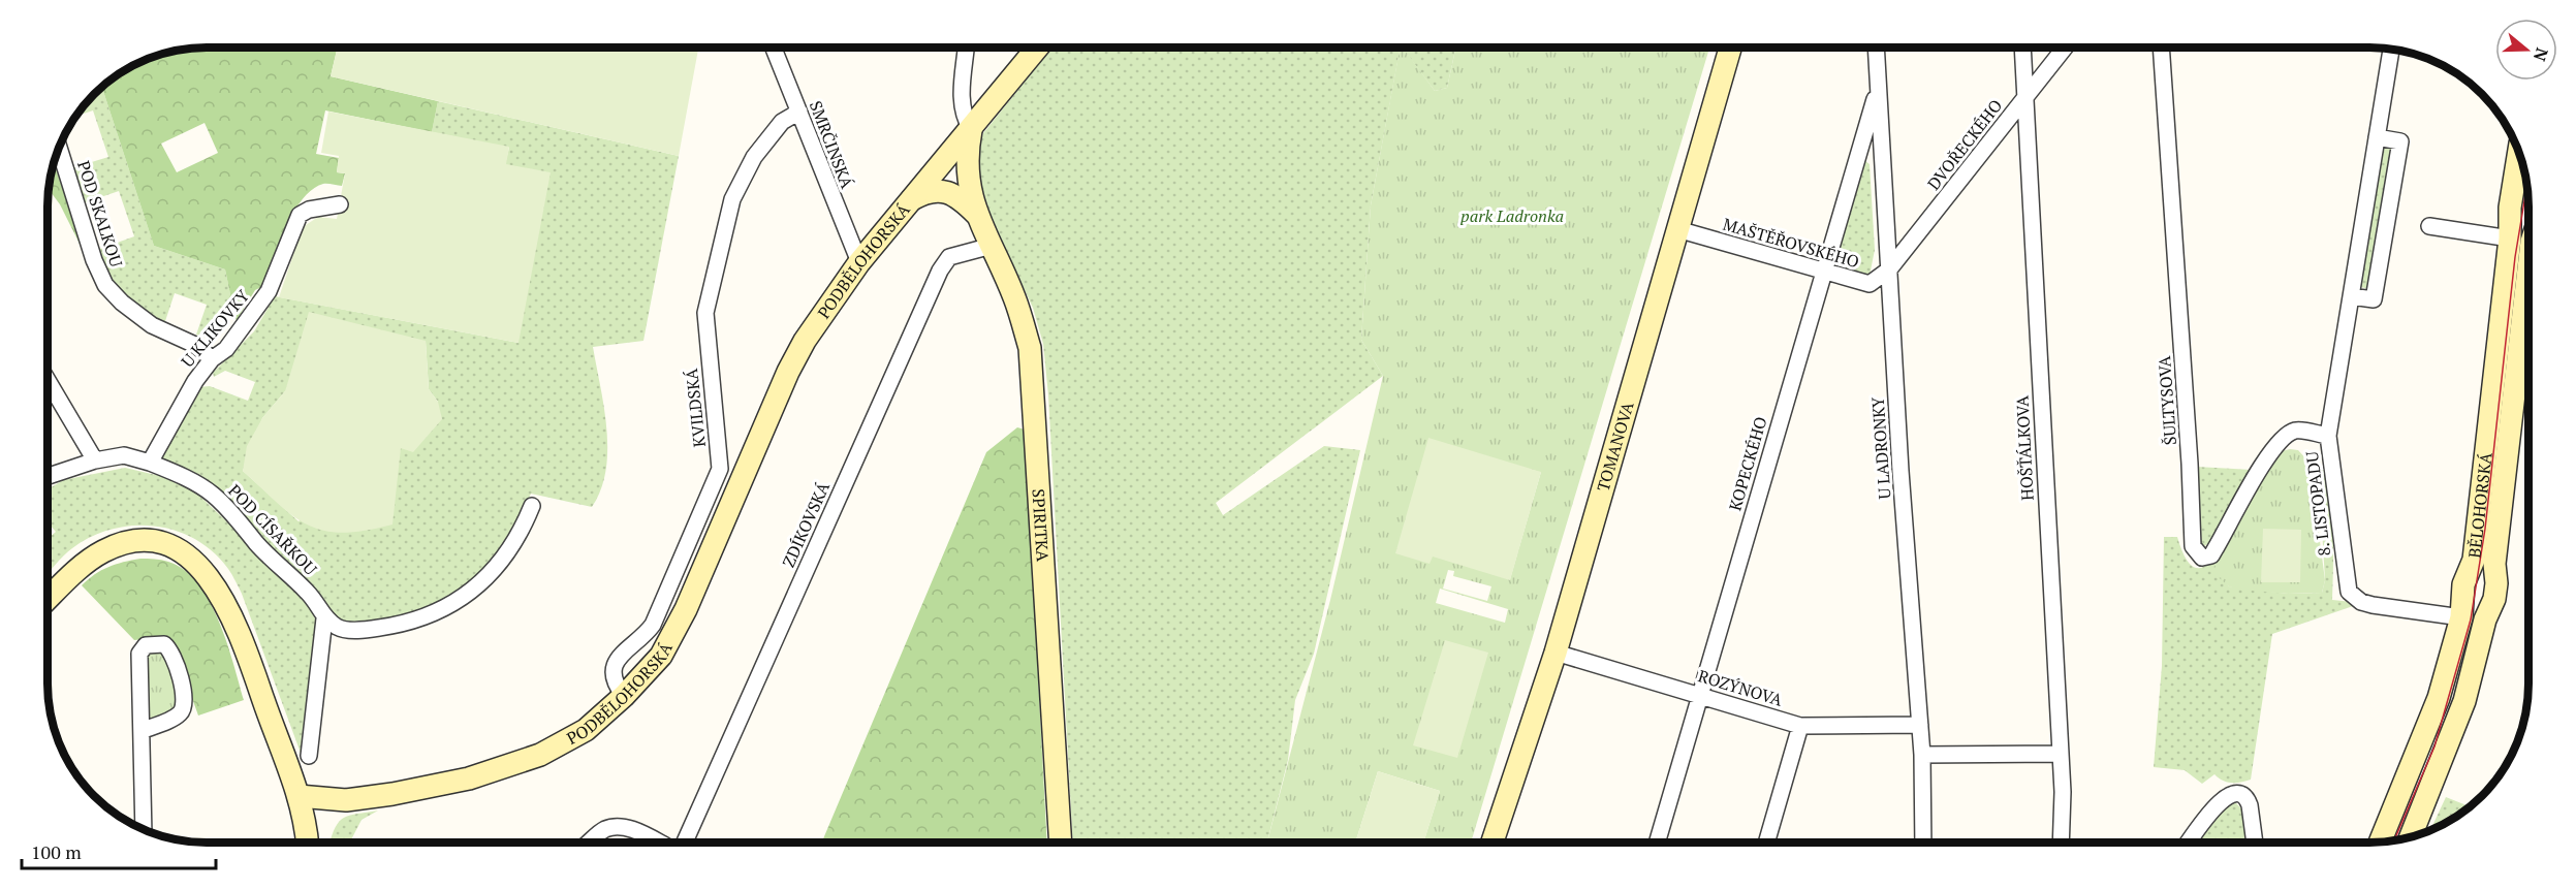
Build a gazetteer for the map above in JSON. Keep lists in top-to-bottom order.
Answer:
{
  "streets": {
    "street": [
      "SMRČINSKÁ",
      "DVOŘECKÉHO",
      "POD SKALKOU",
      "MAŠTĚŘOVSKÉHO",
      "PODBĚLOHORSKÁ",
      "U KLIKOVKY",
      "ŠULTYSOVA",
      "KVILDSKÁ",
      "TOMANOVA",
      "U LADRONKY",
      "HOŠŤÁLKOVA",
      "KOPECKÉHO",
      "8. LISTOPADU",
      "BĚLOHORSKÁ",
      "ZDÍKOVSKÁ",
      "SPIRITKA",
      "POD CÍSAŘKOU",
      "ROZÝNOVA"
    ]
  },
  "crossings": [
    ["SMRČINSKÁ", "PODBĚLOHORSKÁ"],
    ["SMRČINSKÁ", "KVILDSKÁ"],
    ["DVOŘECKÉHO", "MAŠTĚŘOVSKÉHO"],
    ["DVOŘECKÉHO", "U LADRONKY"],
    ["DVOŘECKÉHO", "HOŠŤÁLKOVA"],
    ["POD SKALKOU", "U KLIKOVKY"],
    ["MAŠTĚŘOVSKÉHO", "TOMANOVA"],
    ["MAŠTĚŘOVSKÉHO", "U LADRONKY"],
    ["MAŠTĚŘOVSKÉHO", "KOPECKÉHO"],
    ["PODBĚLOHORSKÁ", "KVILDSKÁ"],
    ["PODBĚLOHORSKÁ", "SPIRITKA"],
    ["U KLIKOVKY", "POD CÍSAŘKOU"],
    ["ŠULTYSOVA", "8. LISTOPADU"],
    ["TOMANOVA", "ROZÝNOVA"],
    ["U LADRONKY", "KOPECKÉHO"],
    ["U LADRONKY", "ROZÝNOVA"],
    ["KOPECKÉHO", "ROZÝNOVA"],
    ["8. LISTOPADU", "BĚLOHORSKÁ"],
    ["ZDÍKOVSKÁ", "SPIRITKA"]
  ],
  "parks": ["park Ladronka"],
  "scale_bar": "100 m",
  "north": "right"
}
